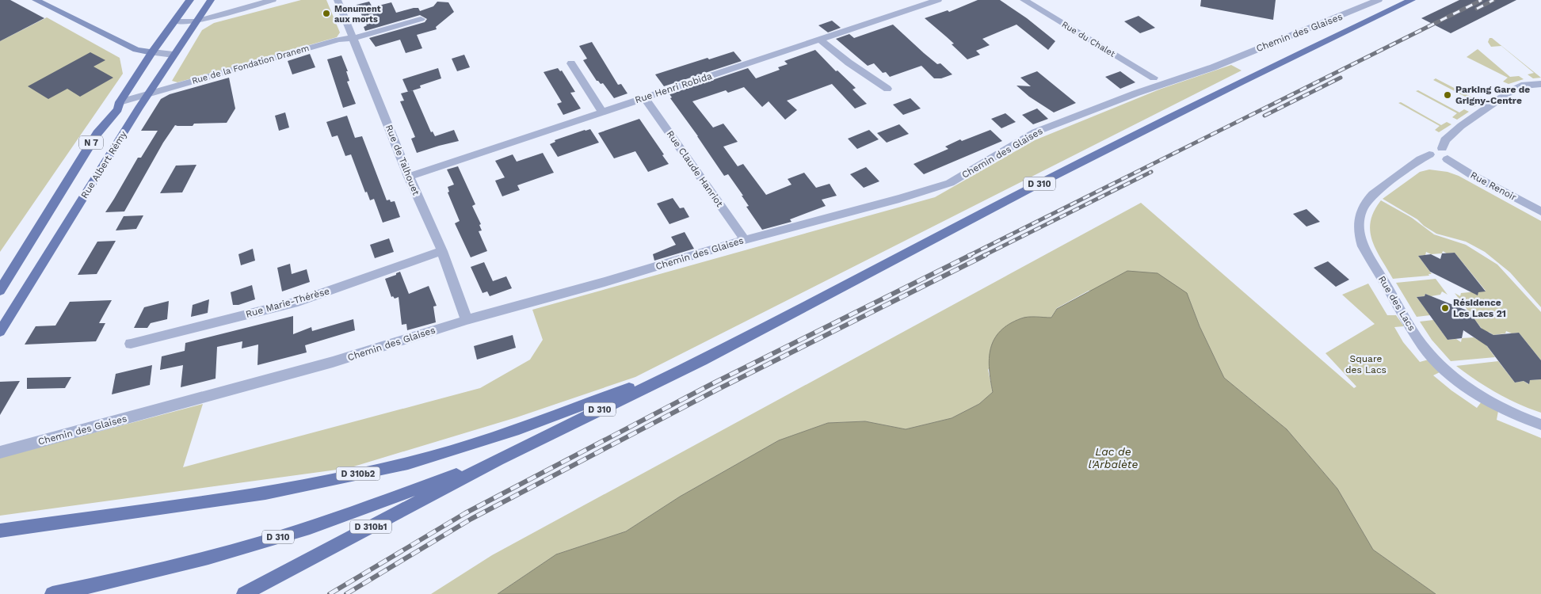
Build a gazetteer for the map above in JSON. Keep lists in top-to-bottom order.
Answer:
{
  "streets": {
    "main road": [
      "N 7",
      "Rue Albert Rémy",
      "D 310",
      "D 310b2",
      "D 310b1"
    ],
    "street": [
      "Chemin des Glaises",
      "Rue du Chalet",
      "Rue de la Fondation Dranem",
      "Rue Henri Robida",
      "Rue de Talhouet",
      "Rue Claude Hanriot",
      "Rue Renoir",
      "Rue Marie-Thérèse",
      "Rue des Lacs"
    ]
  },
  "crossings": [
    ["Chemin des Glaises", "Rue de Talhouet"],
    ["Chemin des Glaises", "Rue Claude Hanriot"],
    ["Rue de la Fondation Dranem", "Rue de Talhouet"],
    ["Rue de la Fondation Dranem", "Rue Albert Rémy"],
    ["Rue Henri Robida", "Rue de Talhouet"],
    ["Rue Henri Robida", "Rue Claude Hanriot"],
    ["Rue de Talhouet", "Rue Marie-Thérèse"],
    ["D 310", "D 310b2"],
    ["D 310", "D 310b1"]
  ],
  "water": ["Lac de l'Arbalète"],
  "parks": ["Square des Lacs"],
  "places": ["Monument aux morts", "Parking Gare de Grigny-Centre", "Résidence Les Lacs 21"]
}
